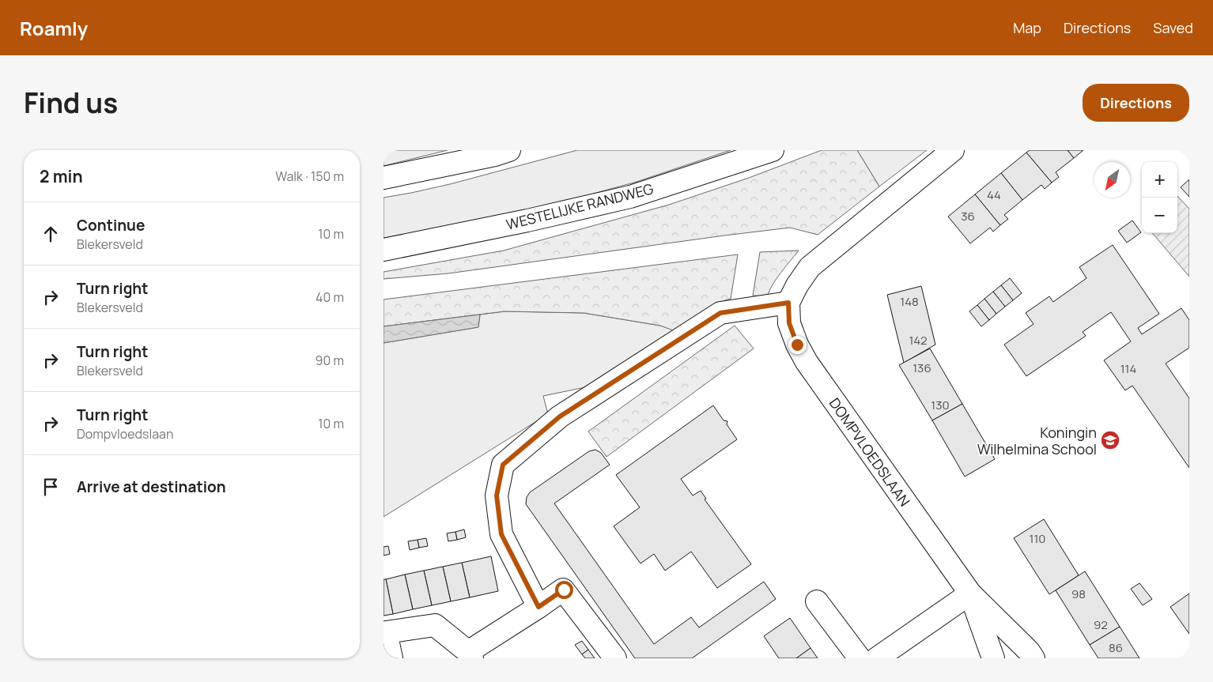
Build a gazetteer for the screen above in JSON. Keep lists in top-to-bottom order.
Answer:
{
  "streets": {
    "street": ["WESTELIJKE RANDWEG", "DOMPVLOEDSLAAN"]
  },
  "places": {
    "school or university": ["Koningin Wilhelmina School"]
  },
  "house_numbers": [
    "44",
    "36",
    "148",
    "142",
    "136",
    "114",
    "130",
    "110",
    "98",
    "92",
    "86"
  ],
  "north": "bottom left",
  "page": {
    "header": "Roamly",
    "nav": ["Map", "Directions", "Saved"],
    "title": "Find us",
    "buttons": "Directions",
    "heading": ["2 min", "Walk · 150 m"],
    "map_buttons": ["+", "−"],
    "list": [
      ["Continue", "Blekersveld", "10 m"],
      ["Turn right", "Blekersveld", "40 m"],
      ["Turn right", "Blekersveld", "90 m"],
      ["Turn right", "Dompvloedslaan", "10 m"],
      "Arrive at destination"
    ]
  }
}
